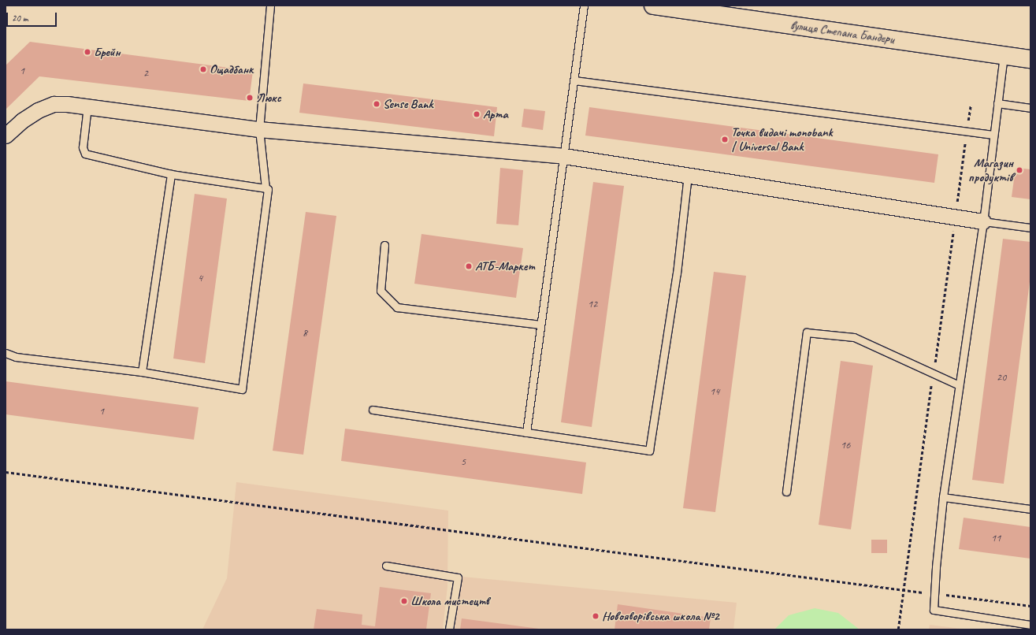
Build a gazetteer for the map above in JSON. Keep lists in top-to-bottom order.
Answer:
{
  "streets": {
    "street": ["вулиця Степана Бандери"]
  },
  "places": [
    "Брейн",
    "Ощадбанк",
    "Люкс",
    "Sense Bank",
    "Арта",
    "Точка видачі monobank | Universal Bank",
    "Магазин продуктів",
    "АТБ-Маркет",
    "Школа мистецтв",
    "Новояворівська школа №2"
  ],
  "house_numbers": [
    "1",
    "2",
    "4",
    "12",
    "8",
    "20",
    "14",
    "1",
    "16",
    "5",
    "11"
  ],
  "scale_bar": "20 m"
}
